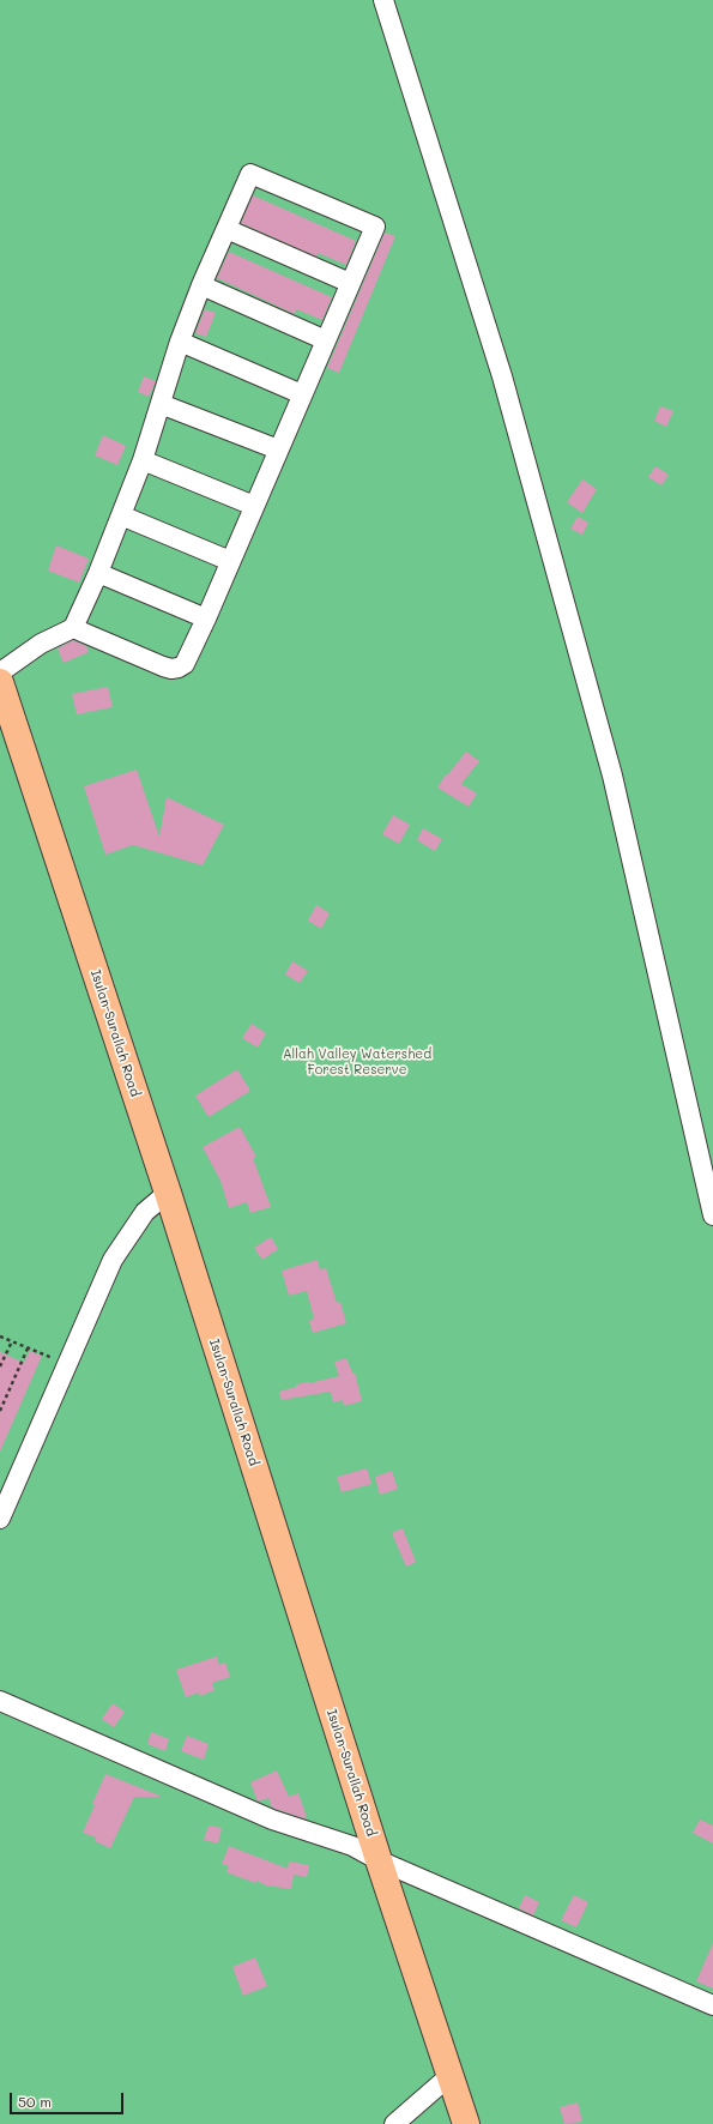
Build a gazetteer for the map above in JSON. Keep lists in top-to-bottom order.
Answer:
{
  "streets": {
    "highway": ["Isulan-Surallah Road"]
  },
  "parks": ["Allah Valley Watershed Forest Reserve"],
  "scale_bar": "50 m"
}
